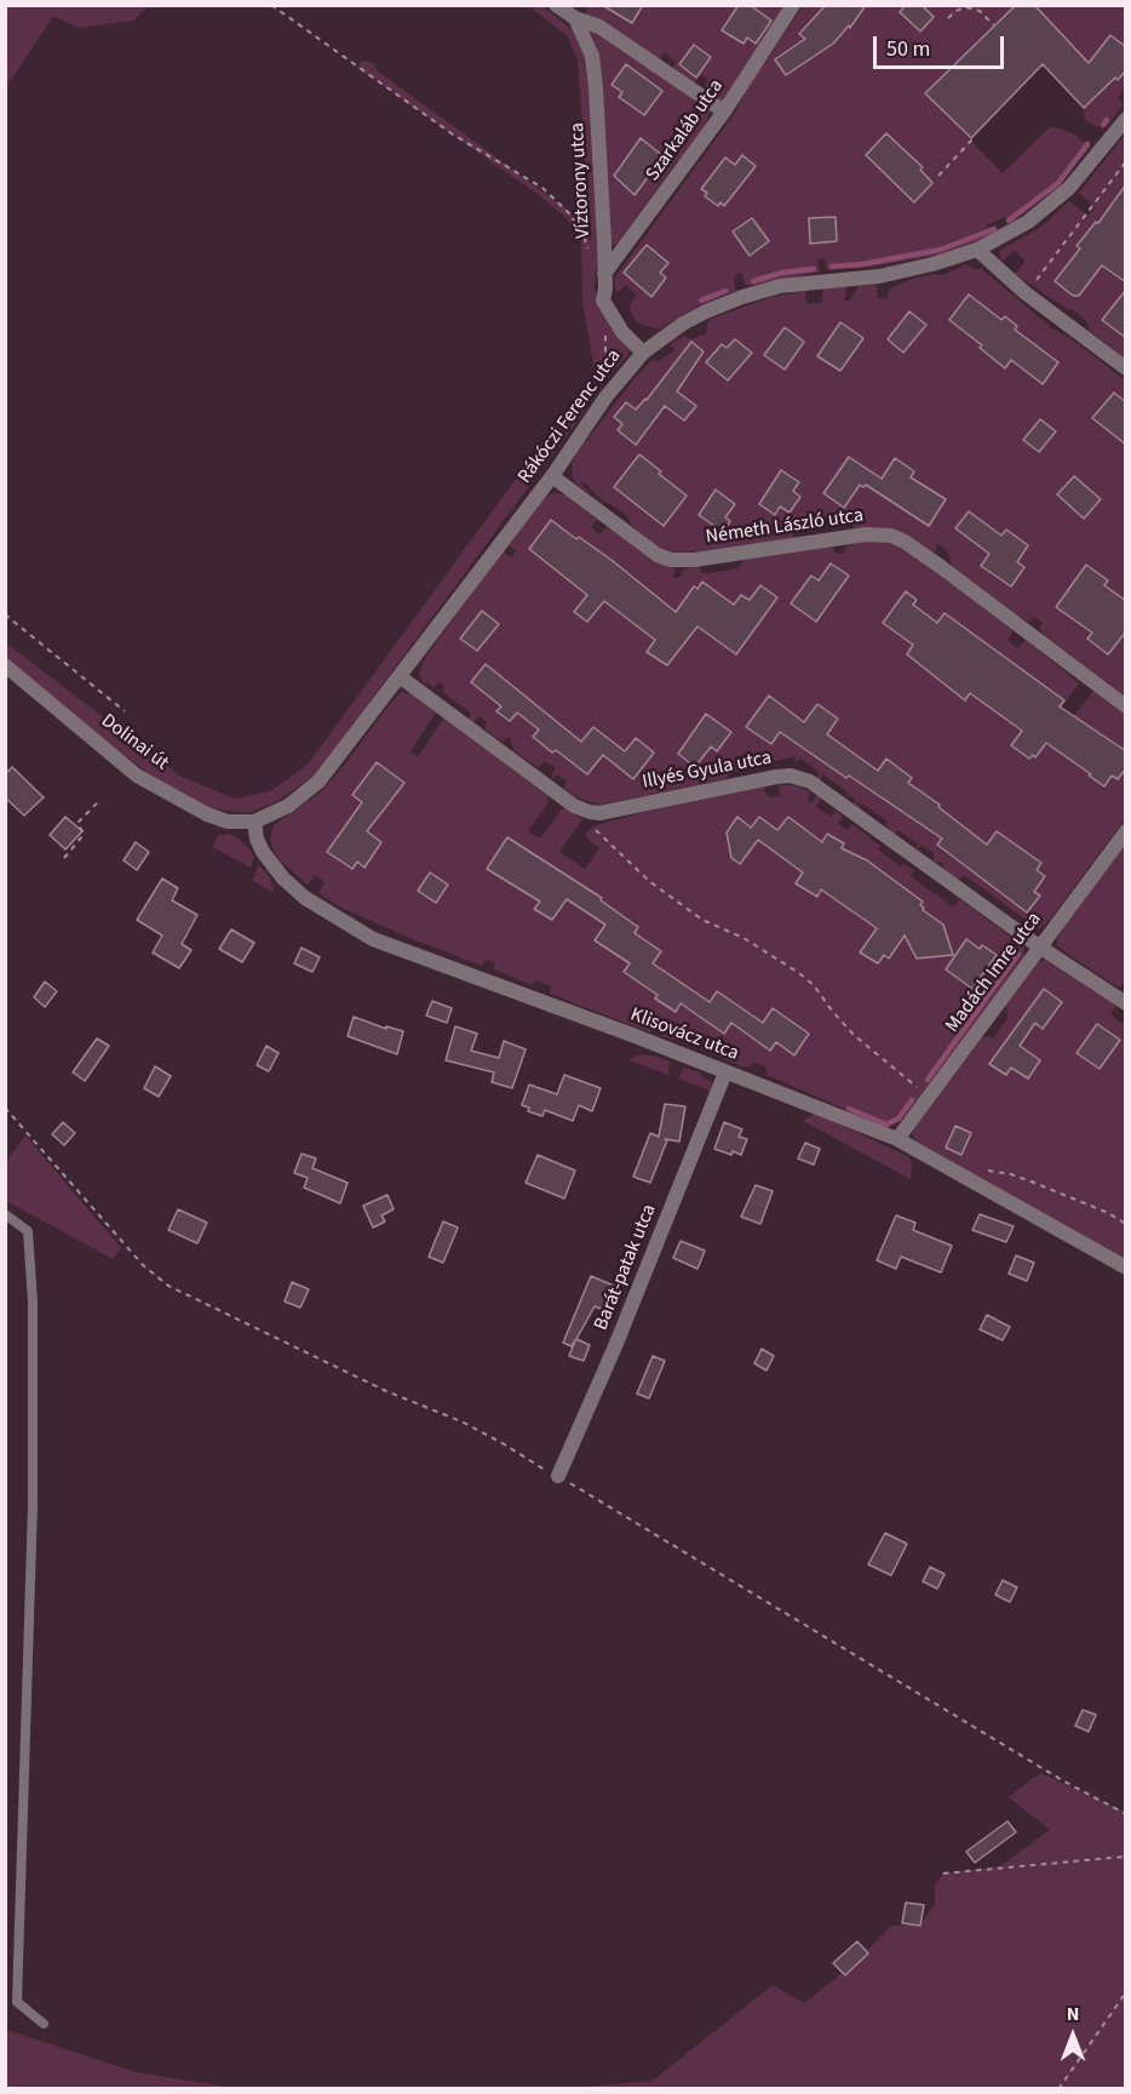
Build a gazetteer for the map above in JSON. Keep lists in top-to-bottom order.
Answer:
{
  "streets": {
    "street": [
      "Szarkaláb utca",
      "Víztorony utca",
      "Rákóczi Ferenc utca",
      "Németh László utca",
      "Dolinai út",
      "Illyés Gyula utca",
      "Madách Imre utca",
      "Klisovácz utca",
      "Barát-patak utca"
    ]
  },
  "crossings": [
    ["Szarkaláb utca", "Víztorony utca"],
    ["Víztorony utca", "Rákóczi Ferenc utca"],
    ["Rákóczi Ferenc utca", "Németh László utca"],
    ["Rákóczi Ferenc utca", "Dolinai út"],
    ["Rákóczi Ferenc utca", "Illyés Gyula utca"],
    ["Rákóczi Ferenc utca", "Klisovácz utca"],
    ["Dolinai út", "Klisovácz utca"],
    ["Illyés Gyula utca", "Madách Imre utca"],
    ["Madách Imre utca", "Klisovácz utca"],
    ["Klisovácz utca", "Barát-patak utca"]
  ],
  "scale_bar": "50 m",
  "north": "top"
}
